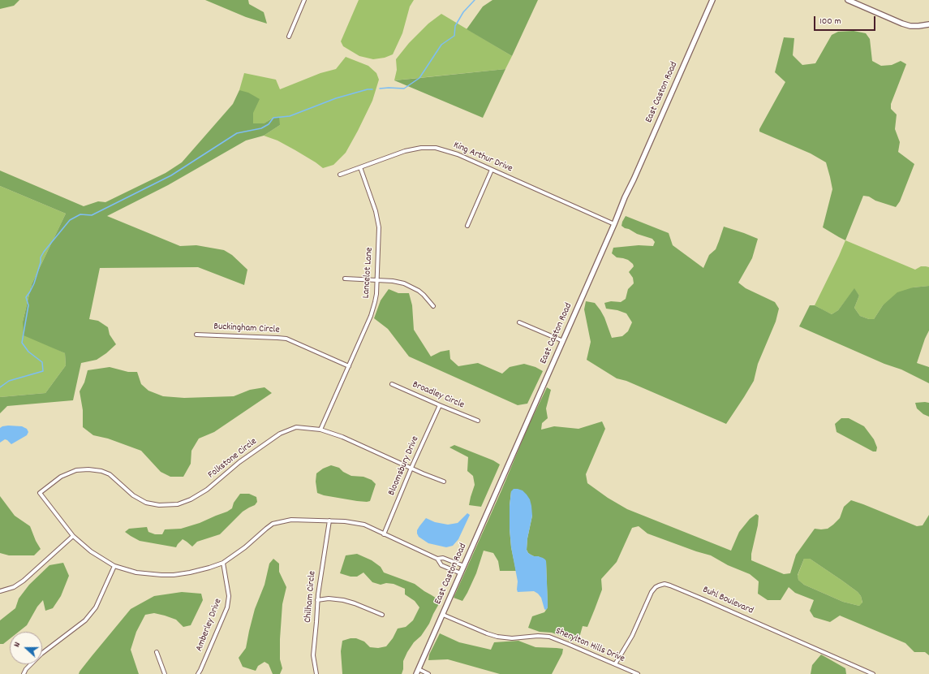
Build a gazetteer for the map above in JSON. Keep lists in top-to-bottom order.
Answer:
{
  "streets": {
    "street": [
      "East Caston Road",
      "King Arthur Drive",
      "Lancelot Lane",
      "Buckingham Circle",
      "Broadley Circle",
      "Folkstone Circle",
      "Bloomsbury Drive",
      "Chilham Circle",
      "Buhl Boulevard",
      "Amberley Drive",
      "Sherylton Hills Drive"
    ]
  },
  "crossings": [
    ["East Caston Road", "King Arthur Drive"],
    ["East Caston Road", "Sherylton Hills Drive"],
    ["King Arthur Drive", "Lancelot Lane"],
    ["Lancelot Lane", "Buckingham Circle"],
    ["Lancelot Lane", "Folkstone Circle"],
    ["Broadley Circle", "Bloomsbury Drive"],
    ["Folkstone Circle", "Bloomsbury Drive"],
    ["Buhl Boulevard", "Sherylton Hills Drive"]
  ],
  "scale_bar": "100 m",
  "north": "left"
}
